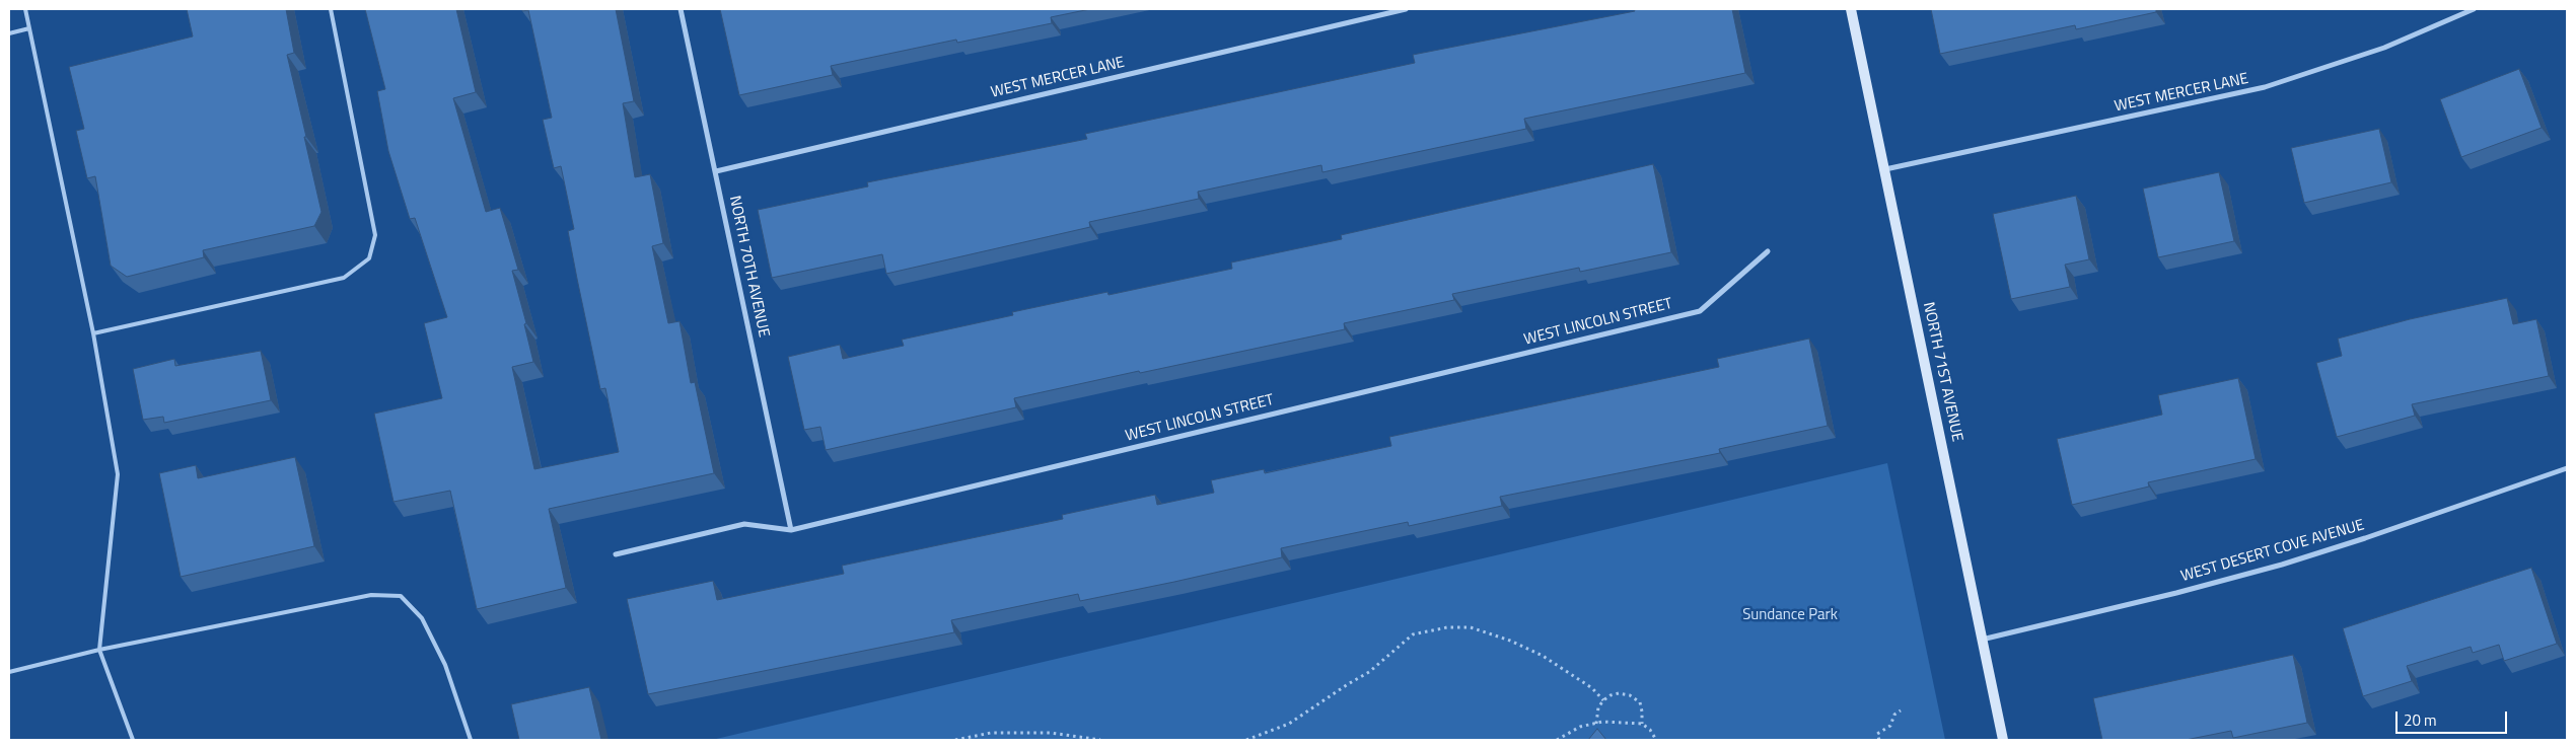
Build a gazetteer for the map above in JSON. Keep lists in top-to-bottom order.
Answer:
{
  "streets": {
    "street": [
      "WEST MERCER LANE",
      "NORTH 70TH AVENUE",
      "WEST LINCOLN STREET",
      "NORTH 71ST AVENUE",
      "WEST DESERT COVE AVENUE"
    ]
  },
  "crossings": [
    ["WEST MERCER LANE", "NORTH 70TH AVENUE"],
    ["WEST MERCER LANE", "NORTH 71ST AVENUE"],
    ["NORTH 70TH AVENUE", "WEST LINCOLN STREET"],
    ["NORTH 71ST AVENUE", "WEST DESERT COVE AVENUE"]
  ],
  "parks": ["Sundance Park"],
  "scale_bar": "20 m"
}
